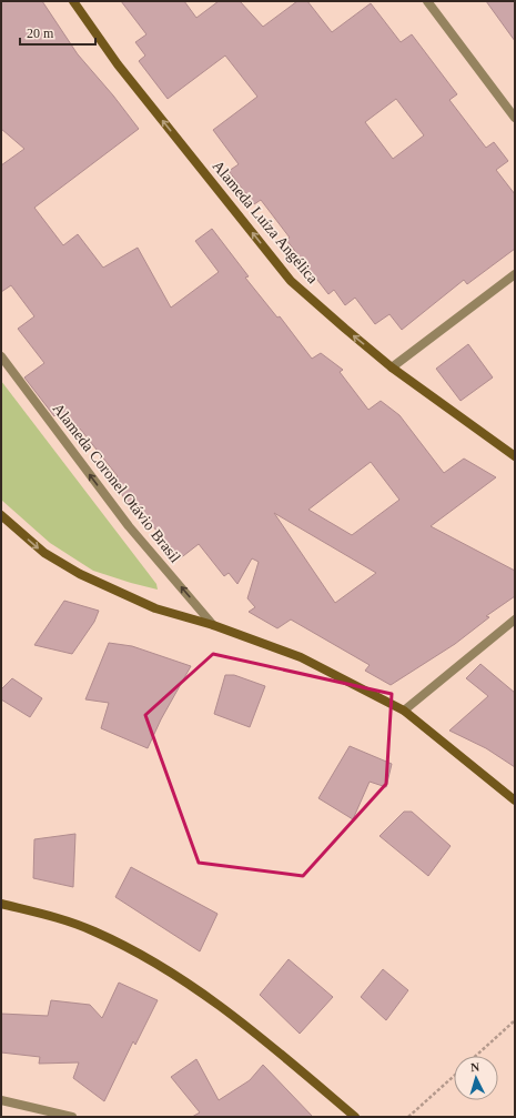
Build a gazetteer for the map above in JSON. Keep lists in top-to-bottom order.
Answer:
{
  "streets": {
    "street": ["Alameda Luíza Angélica", "Alameda Coronel Otávio Brasil"]
  },
  "one_way": ["Alameda Luíza Angélica"],
  "scale_bar": "20 m",
  "north": "top"
}
